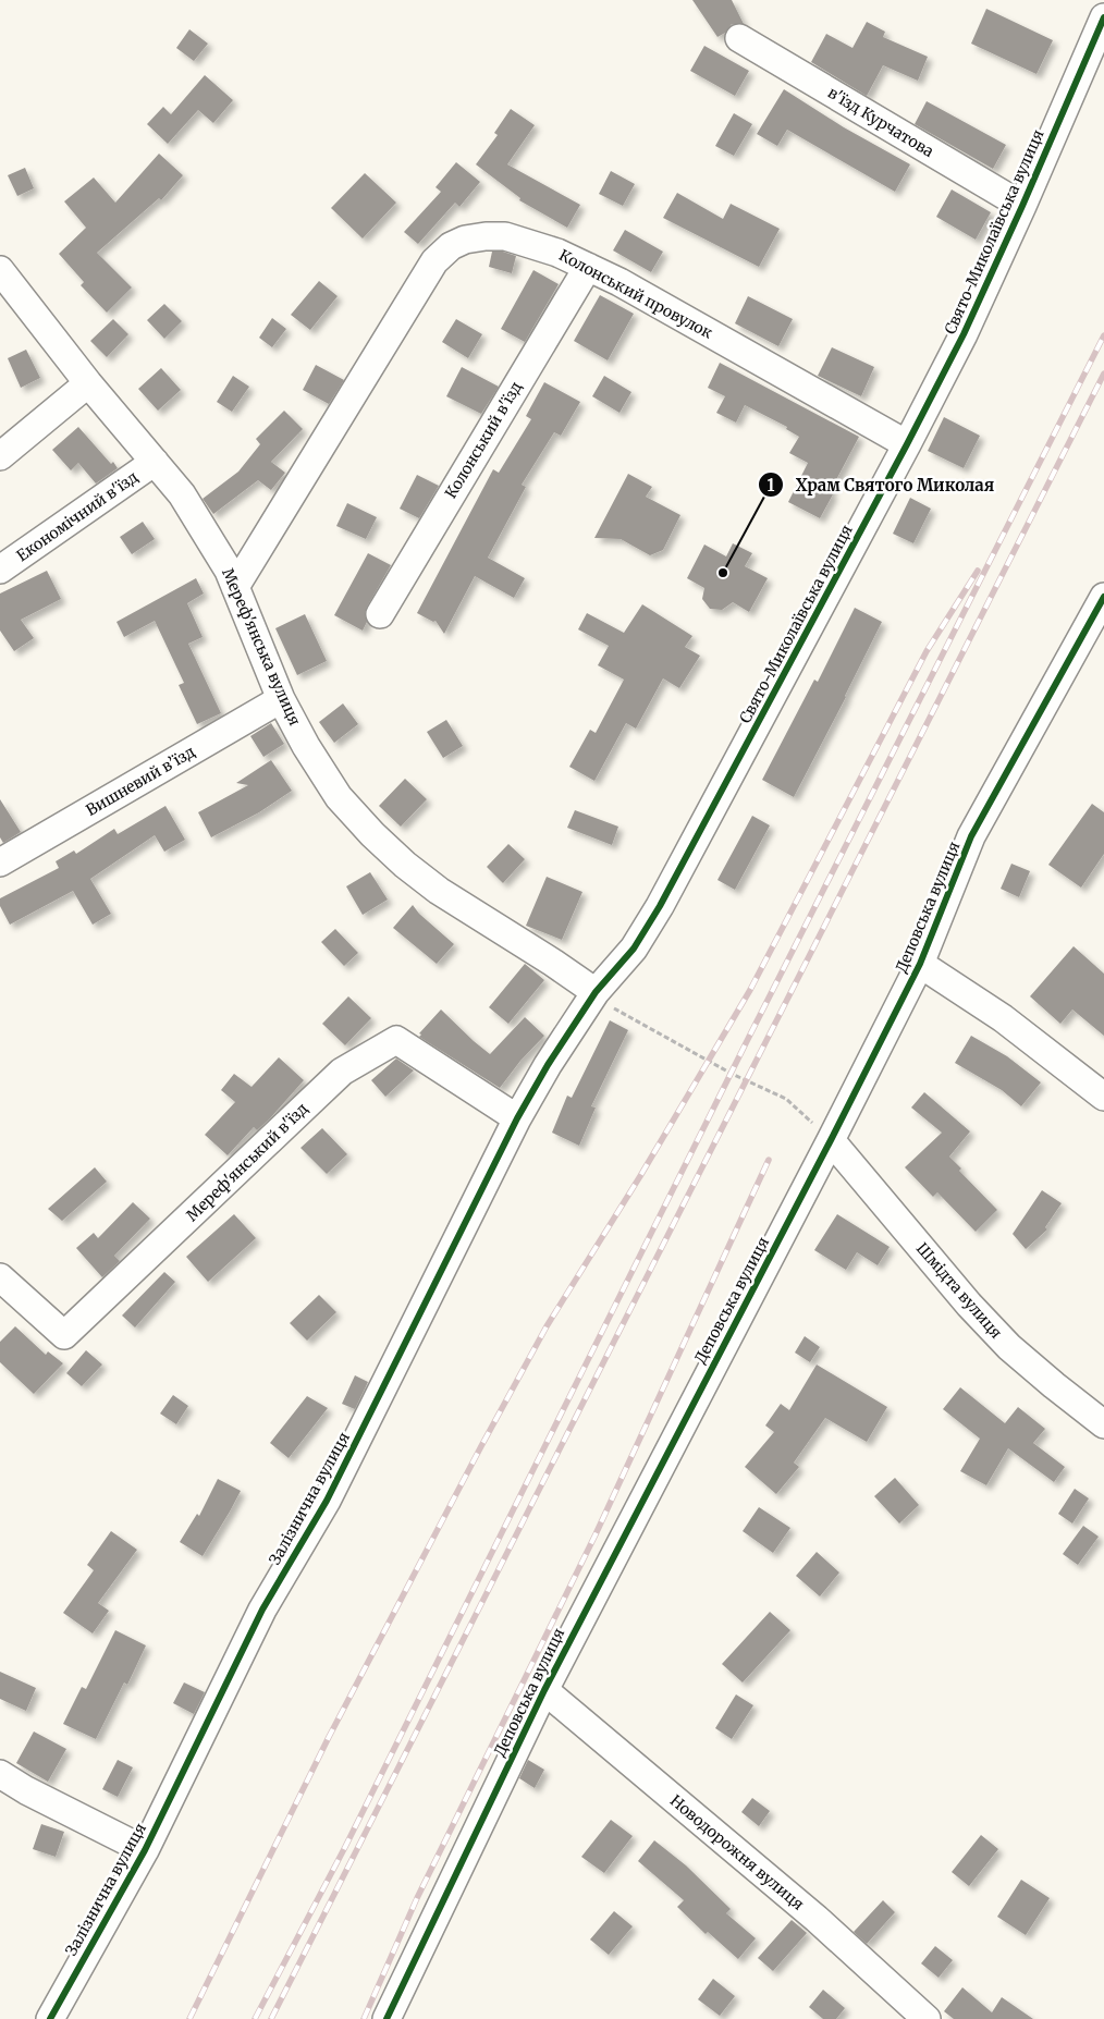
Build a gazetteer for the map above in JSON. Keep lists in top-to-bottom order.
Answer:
{
  "streets": {
    "street": [
      "в'їзд Курчатова",
      "Свято-Миколаївська вулиця",
      "Колонський провулок",
      "Колонський в'їзд",
      "Економічний в'їзд",
      "Мереф'янська вулиця",
      "Вишневий в’їзд",
      "Деповська вулиця",
      "Мереф'янський в'їзд",
      "Шмідта вулиця",
      "Залізнична вулиця",
      "Новодорожня вулиця"
    ]
  },
  "crossings": [
    ["в'їзд Курчатова", "Свято-Миколаївська вулиця"],
    ["Свято-Миколаївська вулиця", "Колонський провулок"],
    ["Свято-Миколаївська вулиця", "Мереф'янська вулиця"],
    ["Свято-Миколаївська вулиця", "Залізнична вулиця"],
    ["Колонський провулок", "Колонський в'їзд"],
    ["Колонський провулок", "Мереф'янська вулиця"],
    ["Економічний в'їзд", "Мереф'янська вулиця"],
    ["Мереф'янська вулиця", "Вишневий в’їзд"],
    ["Мереф'янська вулиця", "Залізнична вулиця"],
    ["Деповська вулиця", "Шмідта вулиця"],
    ["Деповська вулиця", "Новодорожня вулиця"],
    ["Мереф'янський в'їзд", "Залізнична вулиця"]
  ],
  "places": ["Храм Святого Миколая"]
}
